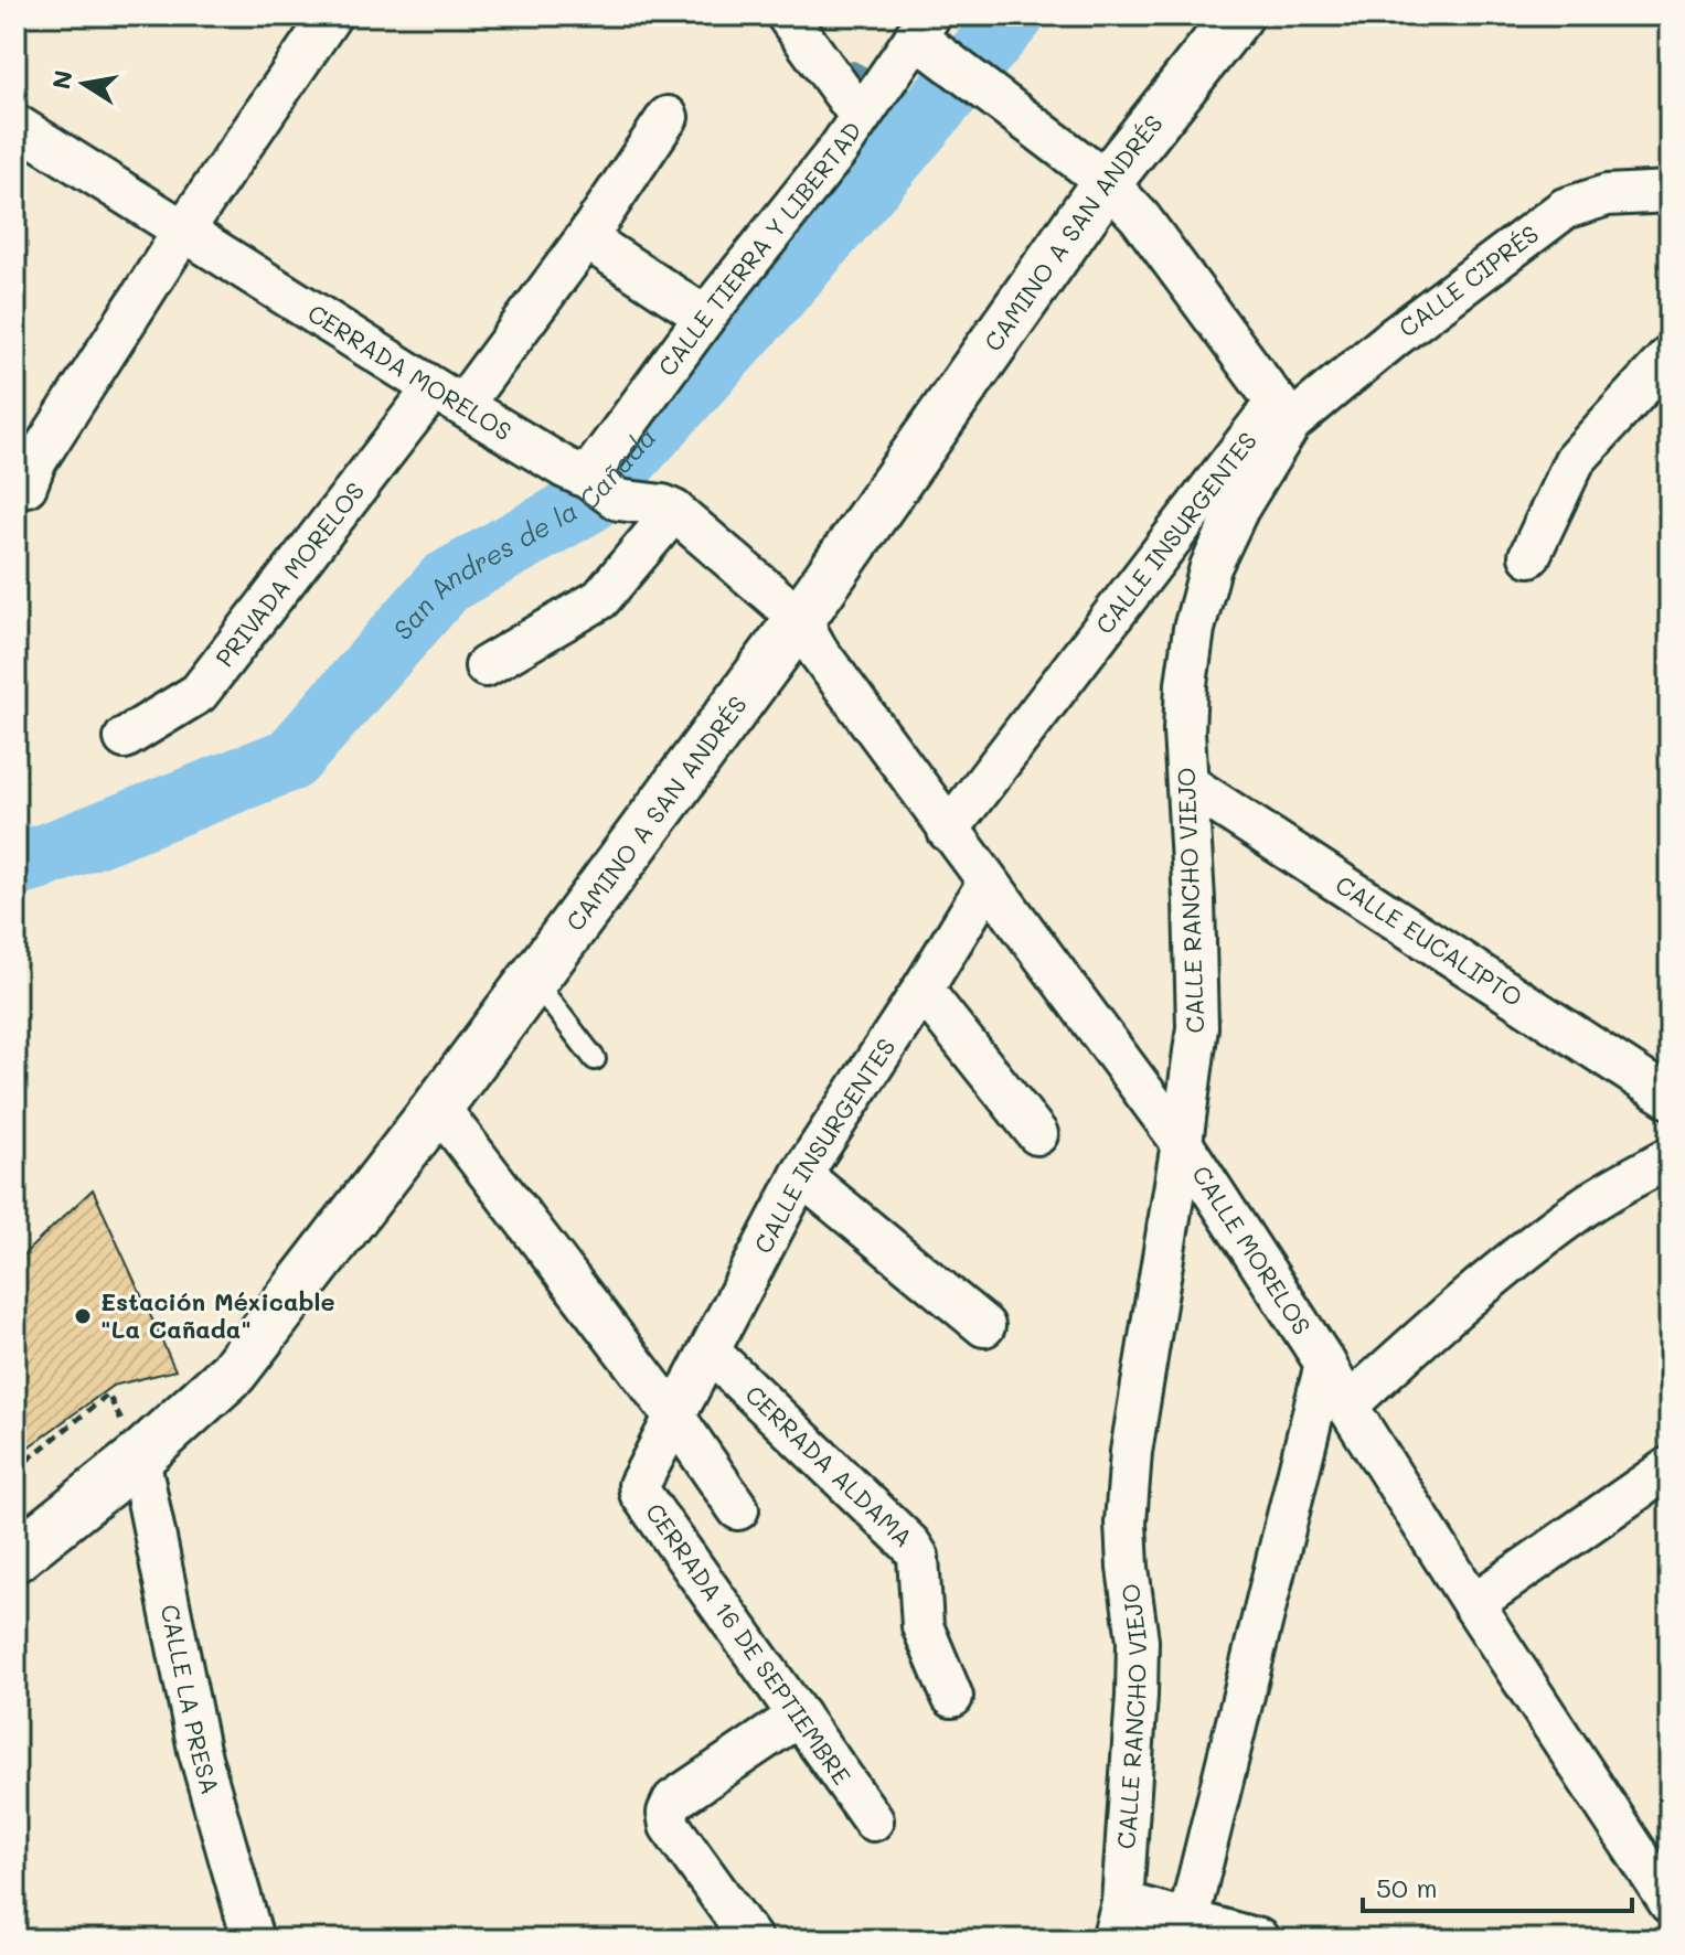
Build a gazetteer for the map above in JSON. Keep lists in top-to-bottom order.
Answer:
{
  "streets": {
    "street": [
      "CAMINO A SAN ANDRÉS",
      "CALLE TIERRA Y LIBERTAD",
      "CALLE CIPRÉS",
      "CERRADA MORELOS",
      "CALLE INSURGENTES",
      "PRIVADA MORELOS",
      "CALLE RANCHO VIEJO",
      "CALLE EUCALIPTO",
      "CALLE MORELOS",
      "CERRADA ALDAMA",
      "CERRADA 16 DE SEPTIEMBRE",
      "CALLE LA PRESA"
    ]
  },
  "crossings": [
    ["CAMINO A SAN ANDRÉS", "CERRADA MORELOS"],
    ["CAMINO A SAN ANDRÉS", "CALLE MORELOS"],
    ["CAMINO A SAN ANDRÉS", "CALLE LA PRESA"],
    ["CALLE TIERRA Y LIBERTAD", "CERRADA MORELOS"],
    ["CALLE CIPRÉS", "CALLE INSURGENTES"],
    ["CALLE CIPRÉS", "CALLE RANCHO VIEJO"],
    ["CERRADA MORELOS", "PRIVADA MORELOS"],
    ["CERRADA MORELOS", "CALLE MORELOS"],
    ["CALLE INSURGENTES", "CALLE RANCHO VIEJO"],
    ["CALLE INSURGENTES", "CALLE MORELOS"],
    ["CALLE INSURGENTES", "CERRADA ALDAMA"],
    ["CALLE INSURGENTES", "CERRADA 16 DE SEPTIEMBRE"],
    ["CALLE RANCHO VIEJO", "CALLE EUCALIPTO"],
    ["CALLE RANCHO VIEJO", "CALLE MORELOS"]
  ],
  "water": ["San Andres de la Cañada"],
  "places": ["Estación Méxicable \"La Cañada\""],
  "scale_bar": "50 m",
  "north": "left"
}
